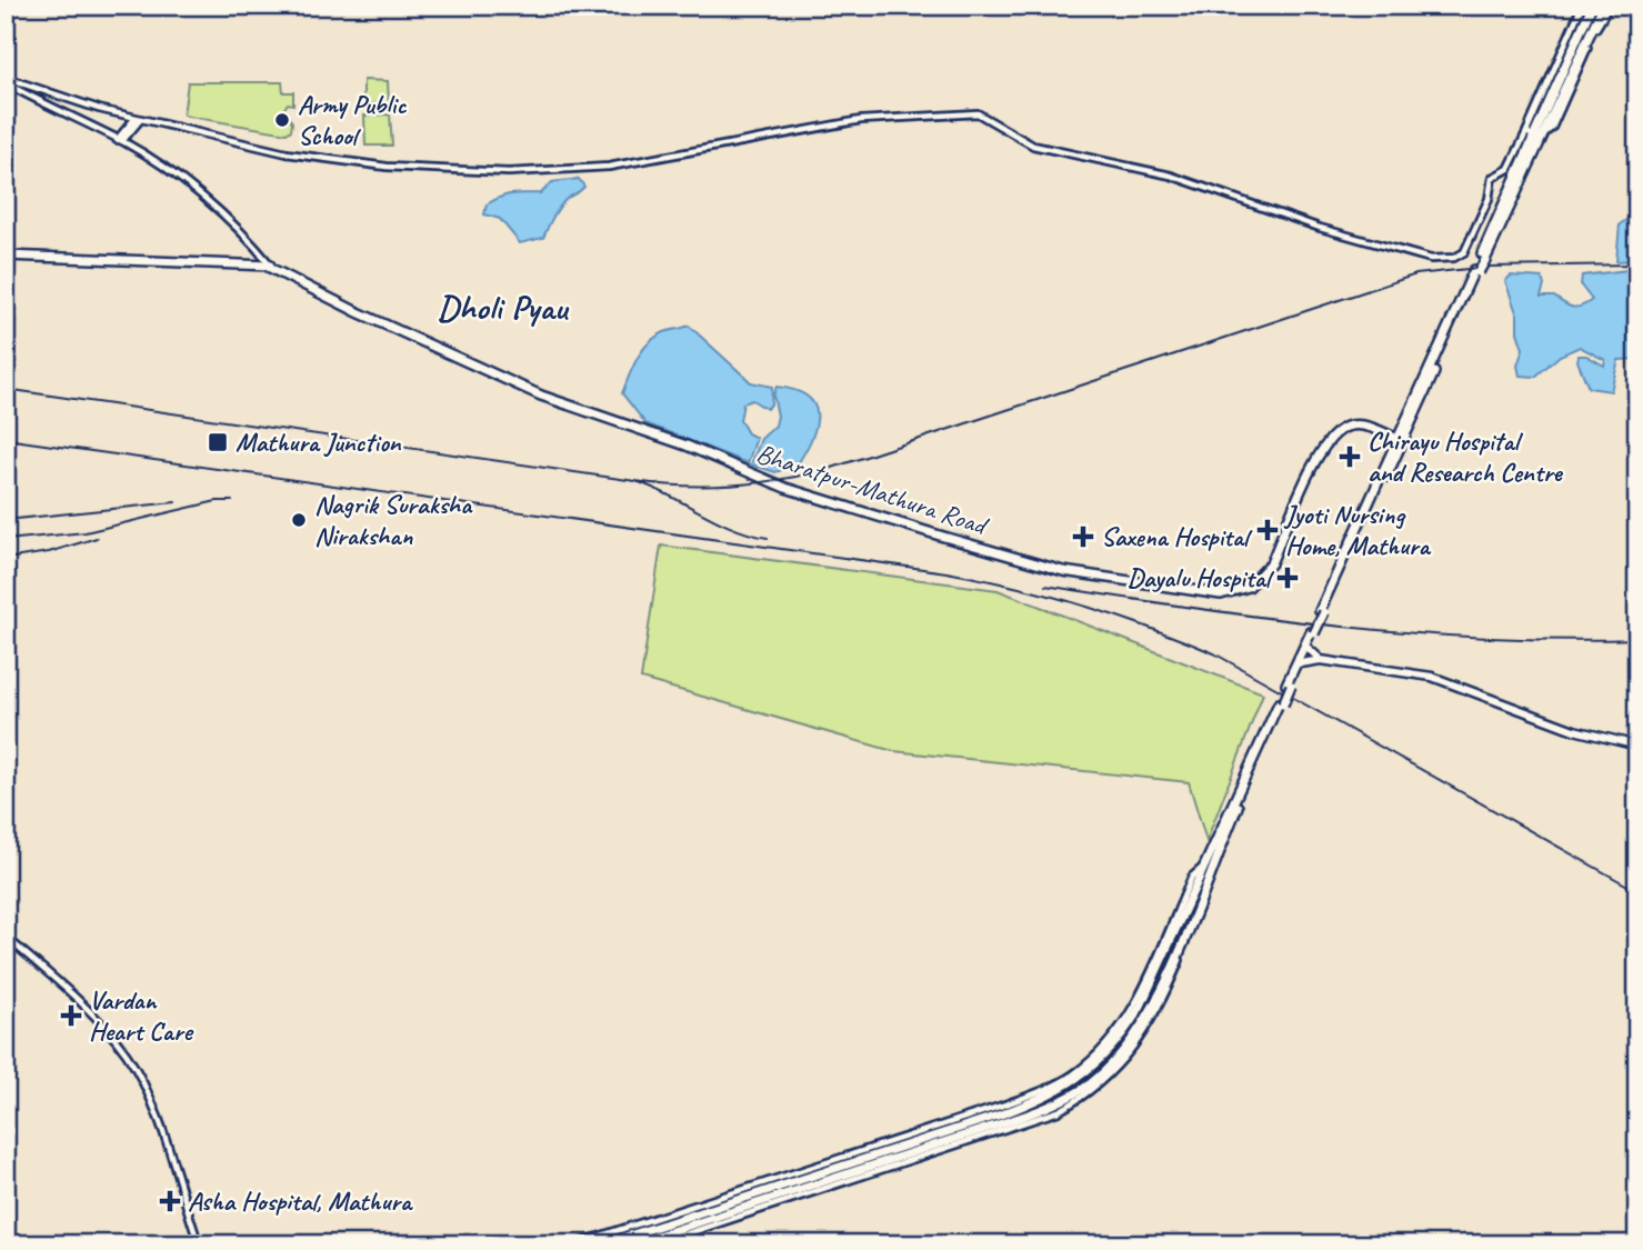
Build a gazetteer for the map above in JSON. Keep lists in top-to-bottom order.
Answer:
{
  "streets": {
    "highway": ["Bharatpur-Mathura Road"]
  },
  "districts": ["Dholi Pyau"],
  "places": {
    "other": ["Army Public School", "Nagrik Suraksha Nirakshan"],
    "transit": ["Mathura Junction"],
    "health": [
      "Chirayu Hospital and Research Centre",
      "Jyoti Nursing Home, Mathura",
      "Saxena Hospital",
      "Dayalu Hospital",
      "Vardan Heart Care",
      "Asha Hospital, Mathura"
    ]
  }
}
